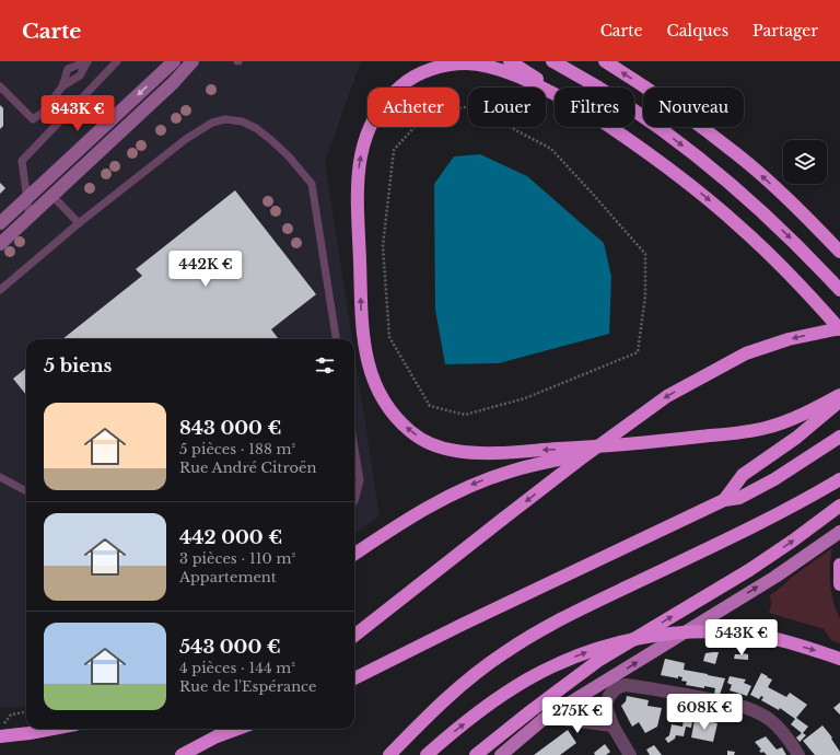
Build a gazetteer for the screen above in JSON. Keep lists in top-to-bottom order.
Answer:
{
  "page": {
    "header": "Carte",
    "nav": ["Carte", "Calques", "Partager"],
    "chip": [
      "Acheter",
      "Louer",
      "Filtres",
      "Nouveau"
    ],
    "price": [
      "843K €",
      "442K €",
      "543K €",
      "608K €",
      "275K €"
    ],
    "heading": "5 biens",
    "list": [
      {
        "name": "843 000 €",
        "note": "5 pièces · 188 m² · Rue André Citroën"
      },
      {
        "name": "442 000 €",
        "note": "3 pièces · 110 m² · Appartement"
      },
      {
        "name": "543 000 €",
        "note": "4 pièces · 144 m² · Rue de l'Espérance"
      }
    ]
  }
}
